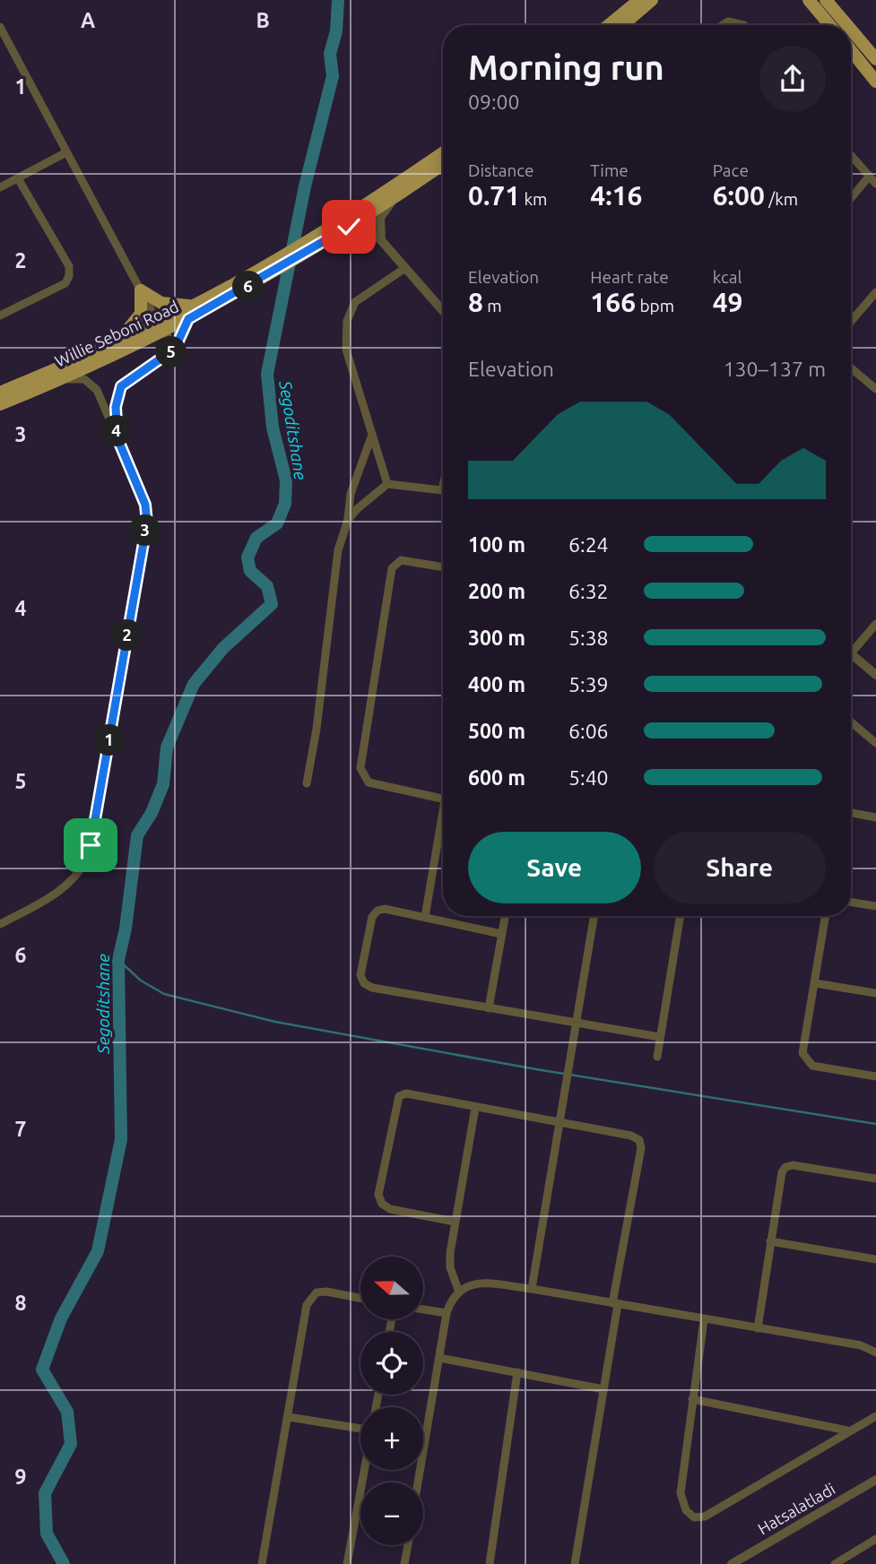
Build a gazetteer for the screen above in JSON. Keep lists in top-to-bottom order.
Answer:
{
  "streets": {
    "main road": ["Willie Seboni Road"],
    "street": ["Hatsalatladi"]
  },
  "water": ["Segoditshane"],
  "north": "left",
  "page": {
    "heading": ["Morning run", "09:00"],
    "stats": [
      ["Distance", "0.71 km"],
      ["Time", "4:16"],
      ["Pace", "6:00 /km"],
      ["Elevation", "8 m"],
      ["Heart rate", "166 bpm"],
      ["kcal", "49"]
    ],
    "pins": [
      "6",
      "5",
      "4",
      "3",
      "2",
      "1"
    ],
    "chart": ["Elevation", "130–137 m"],
    "list": [
      {
        "name": "100 m",
        "note": "6:24"
      },
      {
        "name": "200 m",
        "note": "6:32"
      },
      {
        "name": "300 m",
        "note": "5:38"
      },
      {
        "name": "400 m",
        "note": "5:39"
      },
      {
        "name": "500 m",
        "note": "6:06"
      },
      {
        "name": "600 m",
        "note": "5:40"
      }
    ],
    "buttons": ["Save", "Share"],
    "map_buttons": ["+", "−"]
  },
  "grid": {
    "columns": ["A", "B"],
    "rows": [
      "1",
      "2",
      "3",
      "4",
      "5",
      "6",
      "7",
      "8",
      "9"
    ]
  }
}
